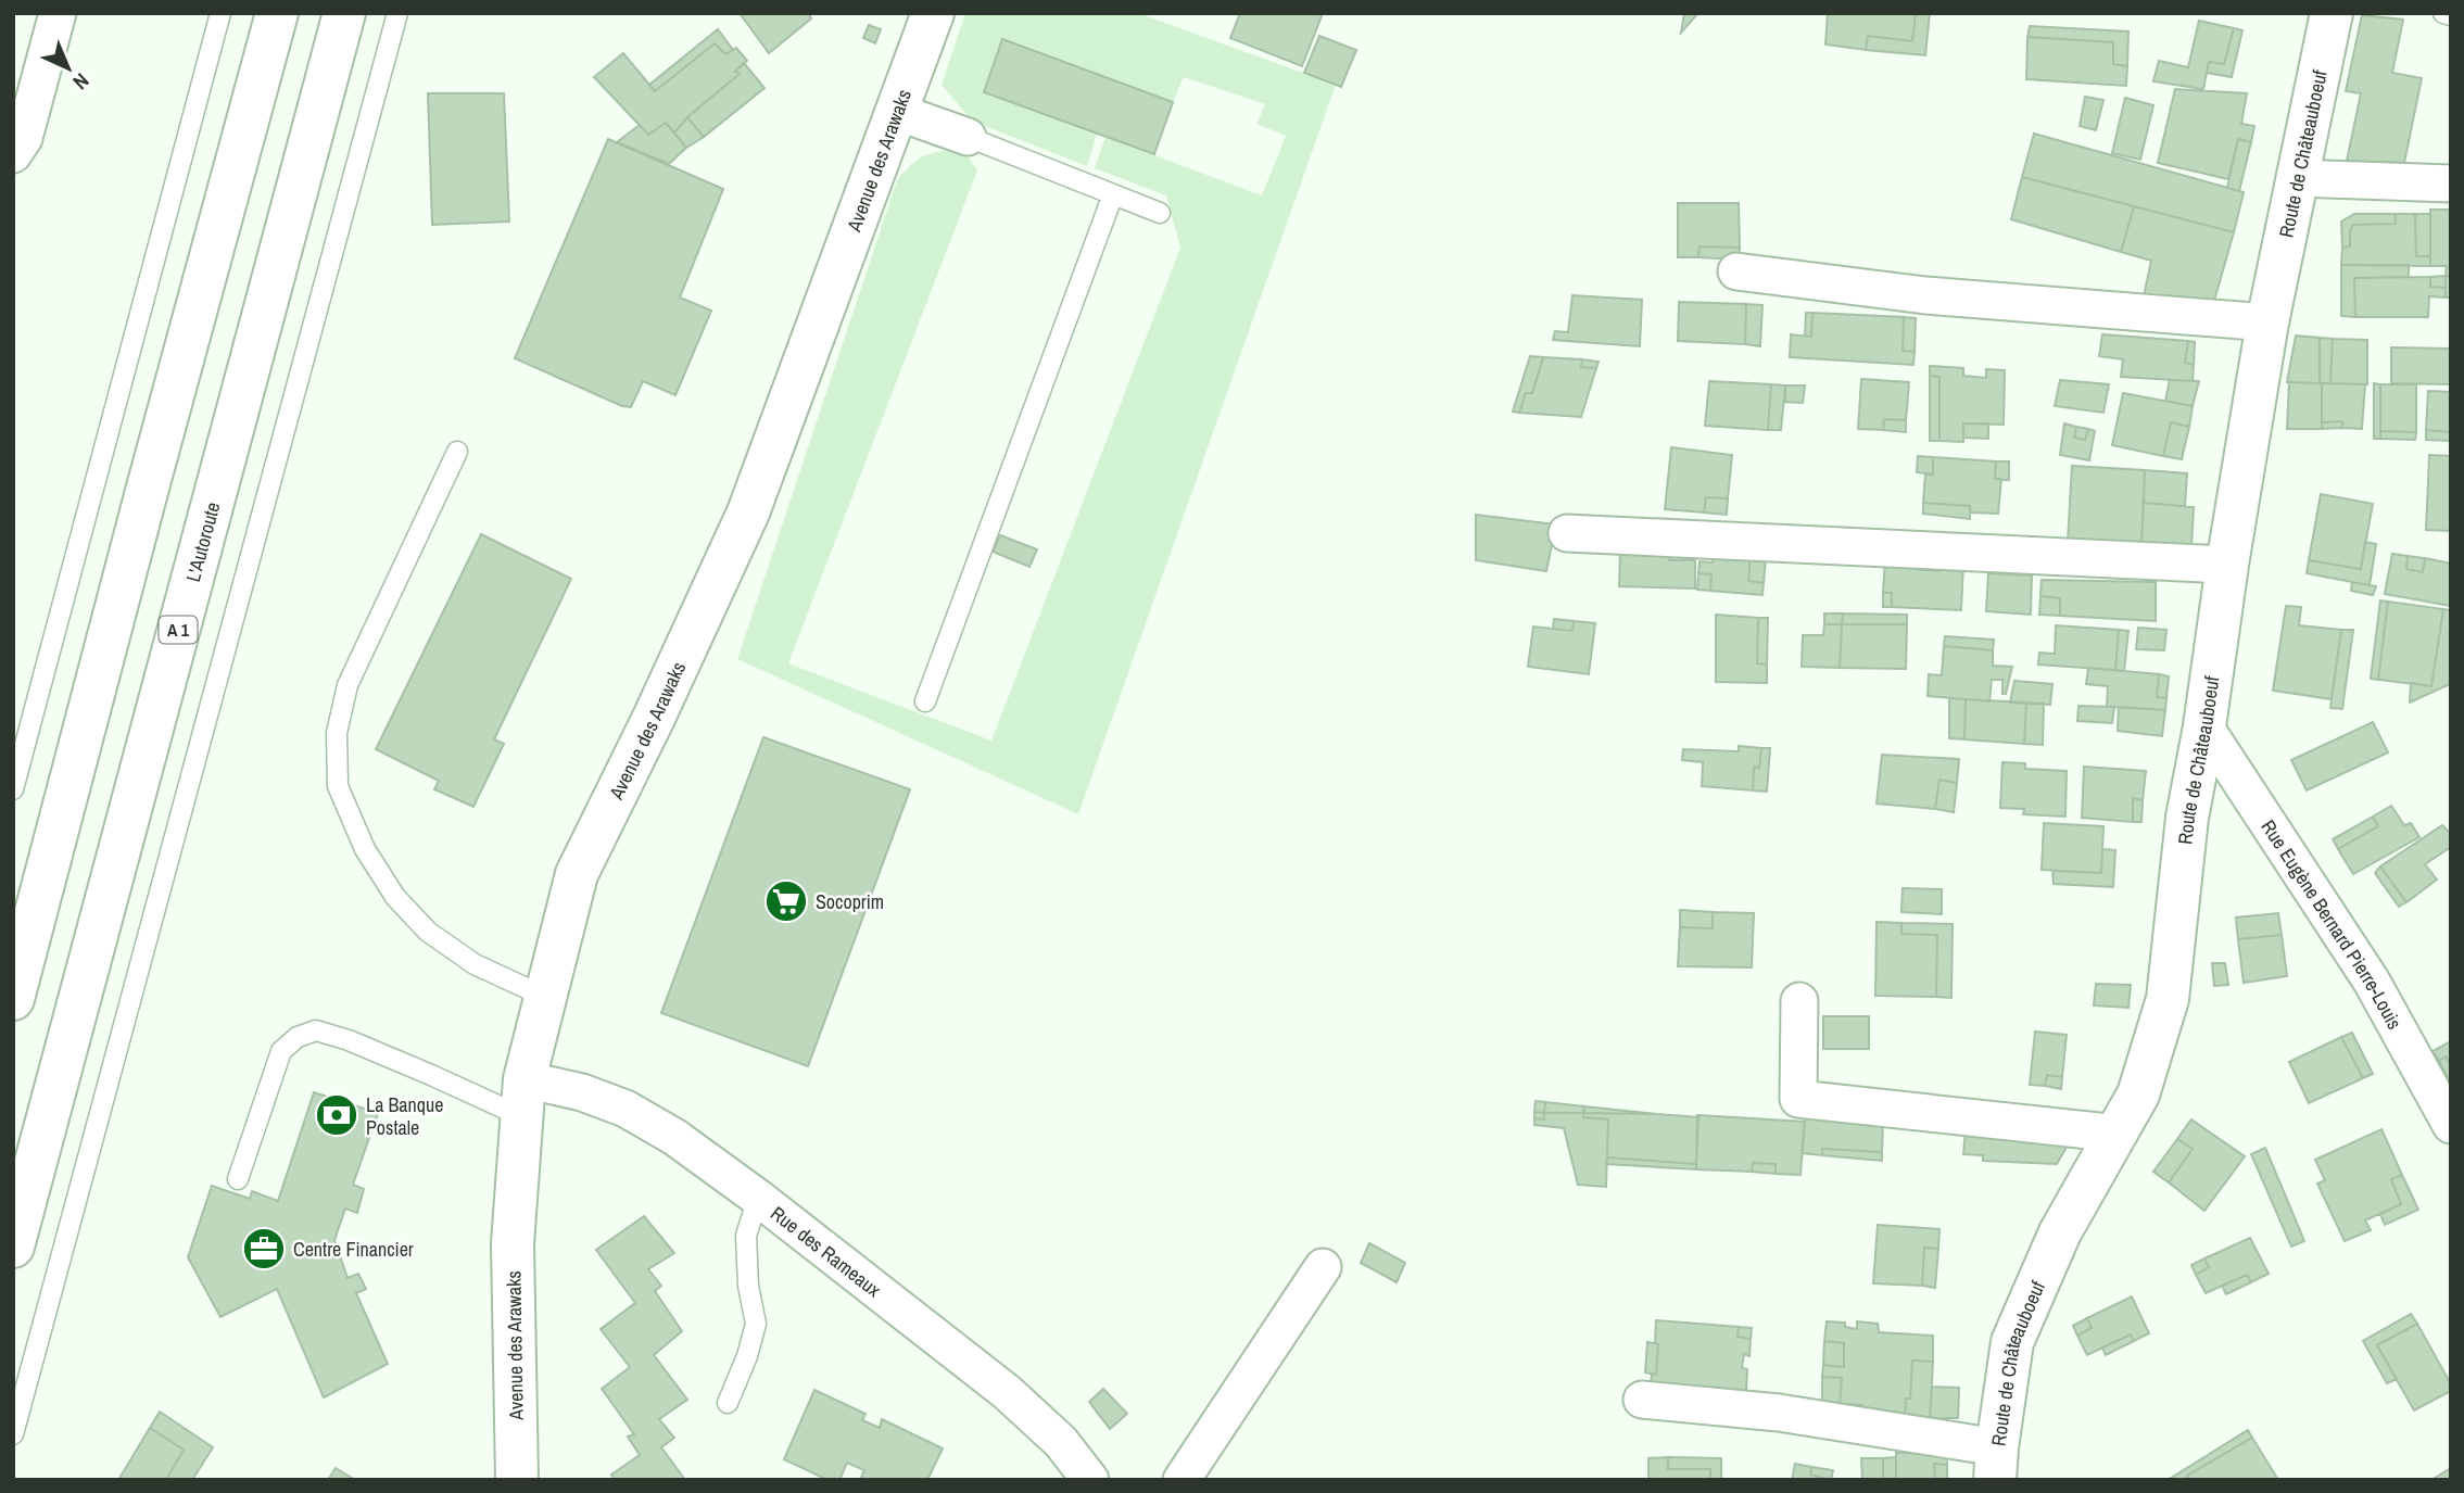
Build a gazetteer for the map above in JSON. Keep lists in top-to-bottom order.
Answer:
{
  "streets": {
    "main road": [
      "Route de Châteauboeuf",
      "Avenue des Arawaks",
      "L'Autoroute",
      "A 1"
    ],
    "street": ["Rue Eugène Bernard Pierre-Louis", "Rue des Rameaux"]
  },
  "crossings": [
    ["Route de Châteauboeuf", "Rue Eugène Bernard Pierre-Louis"],
    ["Avenue des Arawaks", "Rue des Rameaux"]
  ],
  "places": {
    "supermarket": ["Socoprim"],
    "bank": ["La Banque Postale"],
    "office": ["Centre Financier"]
  },
  "north": "bottom right"
}
